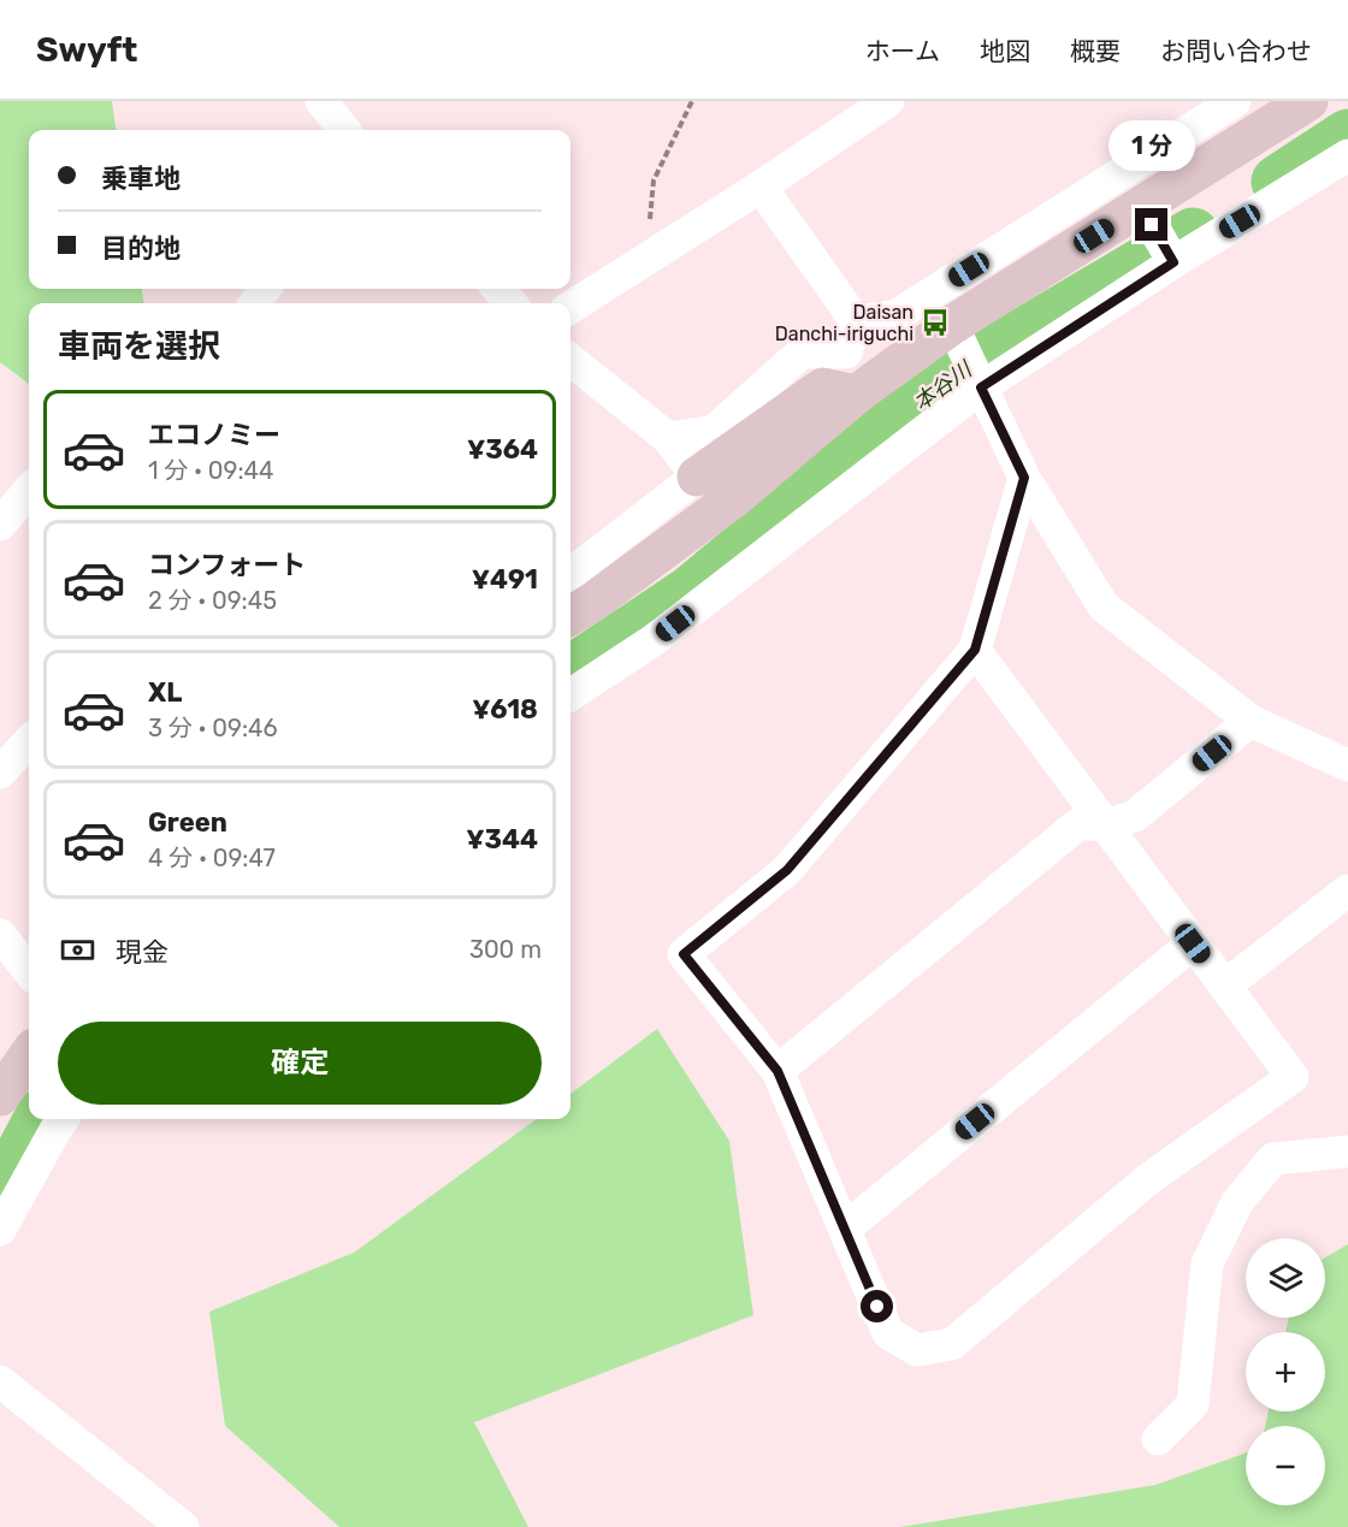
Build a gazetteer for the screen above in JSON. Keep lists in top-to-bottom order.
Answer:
{
  "water": ["本谷川"],
  "places": {
    "bus stop": ["Daisan Danchi-iriguchi"]
  },
  "page": {
    "header": "Swyft",
    "nav": [
      "ホーム",
      "地図",
      "概要",
      "お問い合わせ"
    ],
    "bubble": "1 分",
    "banner": ["乗車地", "目的地"],
    "heading": "車両を選択",
    "list": [
      {
        "name": "エコノミー",
        "note": "1 分 · 09:44",
        "value": "¥364"
      },
      {
        "name": "コンフォート",
        "note": "2 分 · 09:45",
        "value": "¥491"
      },
      {
        "name": "XL",
        "note": "3 分 · 09:46",
        "value": "¥618"
      },
      {
        "name": "Green",
        "note": "4 分 · 09:47",
        "value": "¥344"
      }
    ],
    "pay": ["現金", "300 m"],
    "buttons": "確定",
    "map_buttons": ["+", "−"]
  }
}
